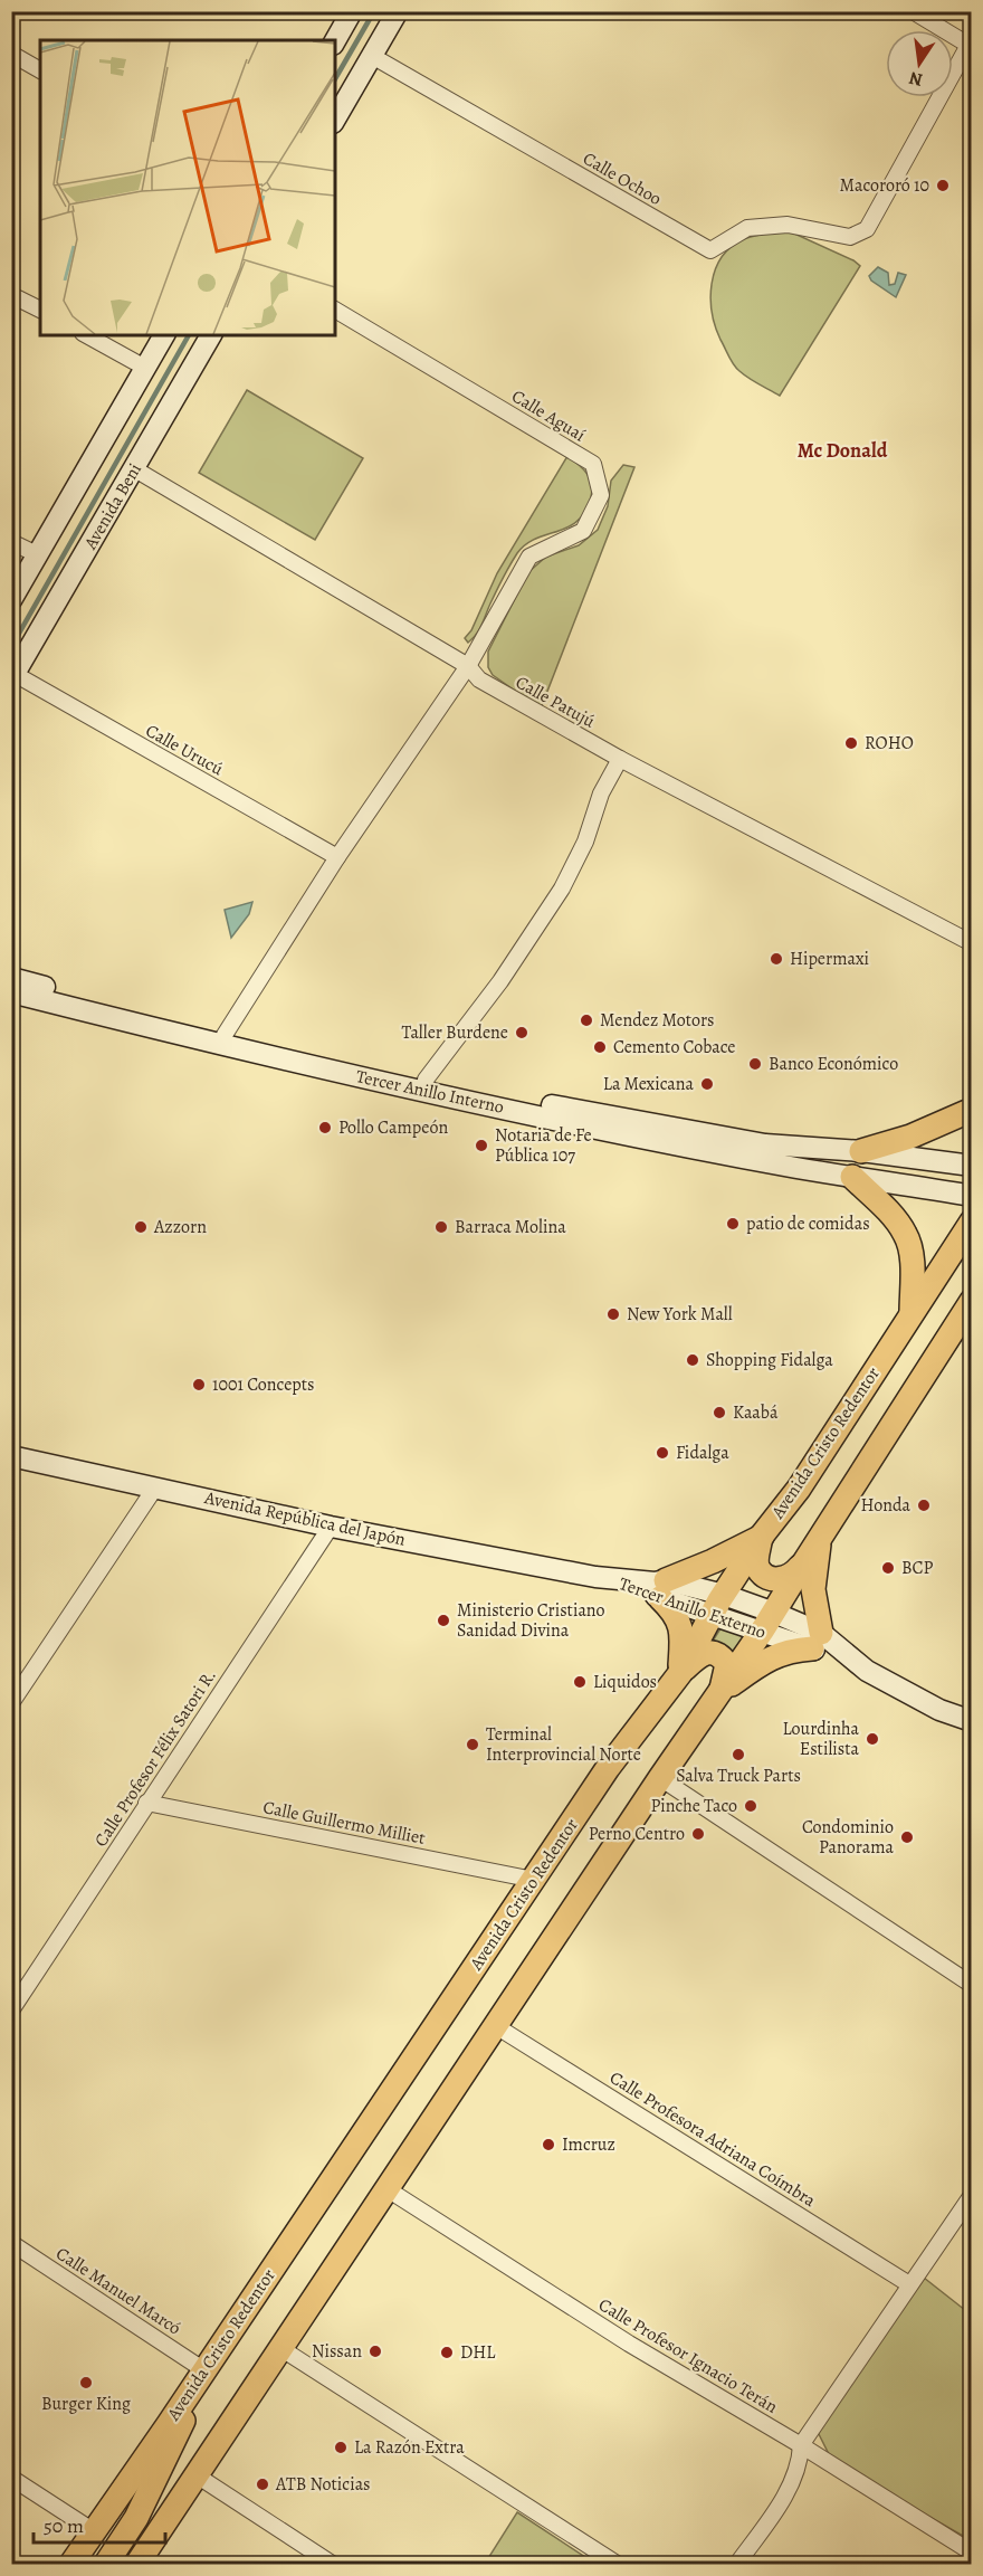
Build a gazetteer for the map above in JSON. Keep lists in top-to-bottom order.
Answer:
{
  "streets": {
    "main road": ["Avenida Cristo Redentor"],
    "street": [
      "Calle Ochoo",
      "Calle Aguaí",
      "Avenida Beni",
      "Calle Patujú",
      "Calle Urucú",
      "Tercer Anillo Interno",
      "Avenida República del Japón",
      "Tercer Anillo Externo",
      "Calle Profesor Félix Satori R.",
      "Calle Guillermo Milliet",
      "Calle Profesora Adriana Coímbra",
      "Calle Manuel Marcó",
      "Calle Profesor Ignacio Terán"
    ]
  },
  "crossings": [
    ["Calle Aguaí", "Calle Patujú"],
    ["Calle Aguaí", "Calle Urucú"],
    ["Calle Aguaí", "Tercer Anillo Interno"],
    ["Avenida Beni", "Calle Patujú"],
    ["Avenida Beni", "Calle Urucú"],
    ["Avenida Cristo Redentor", "Tercer Anillo Externo"],
    ["Avenida Cristo Redentor", "Calle Guillermo Milliet"],
    ["Avenida Cristo Redentor", "Calle Manuel Marcó"],
    ["Avenida República del Japón", "Tercer Anillo Externo"],
    ["Avenida República del Japón", "Calle Profesor Félix Satori R."],
    ["Calle Profesor Félix Satori R.", "Calle Guillermo Milliet"]
  ],
  "districts": ["Mc Donald"],
  "places": [
    "Macororó 10",
    "ROHO",
    "Hipermaxi",
    "Mendez Motors",
    "Taller Burdene",
    "Cemento Cobace",
    "Banco Económico",
    "La Mexicana",
    "Pollo Campeón",
    "Notaria de Fe Pública 107",
    "patio de comidas",
    "Azzorn",
    "Barraca Molina",
    "New York Mall",
    "Shopping Fidalga",
    "1001 Concepts",
    "Kaabá",
    "Fidalga",
    "Honda",
    "BCP",
    "Ministerio Cristiano Sanidad Divina",
    "Liquidos",
    "Lourdinha Estilista",
    "Terminal Interprovincial Norte",
    "Salva Truck Parts",
    "Pinche Taco",
    "Perno Centro",
    "Condominio Panorama",
    "Imcruz",
    "Nissan",
    "DHL",
    "Burger King",
    "La Razón Extra",
    "ATB Noticias"
  ],
  "scale_bar": "50 m",
  "north": "bottom"
}
